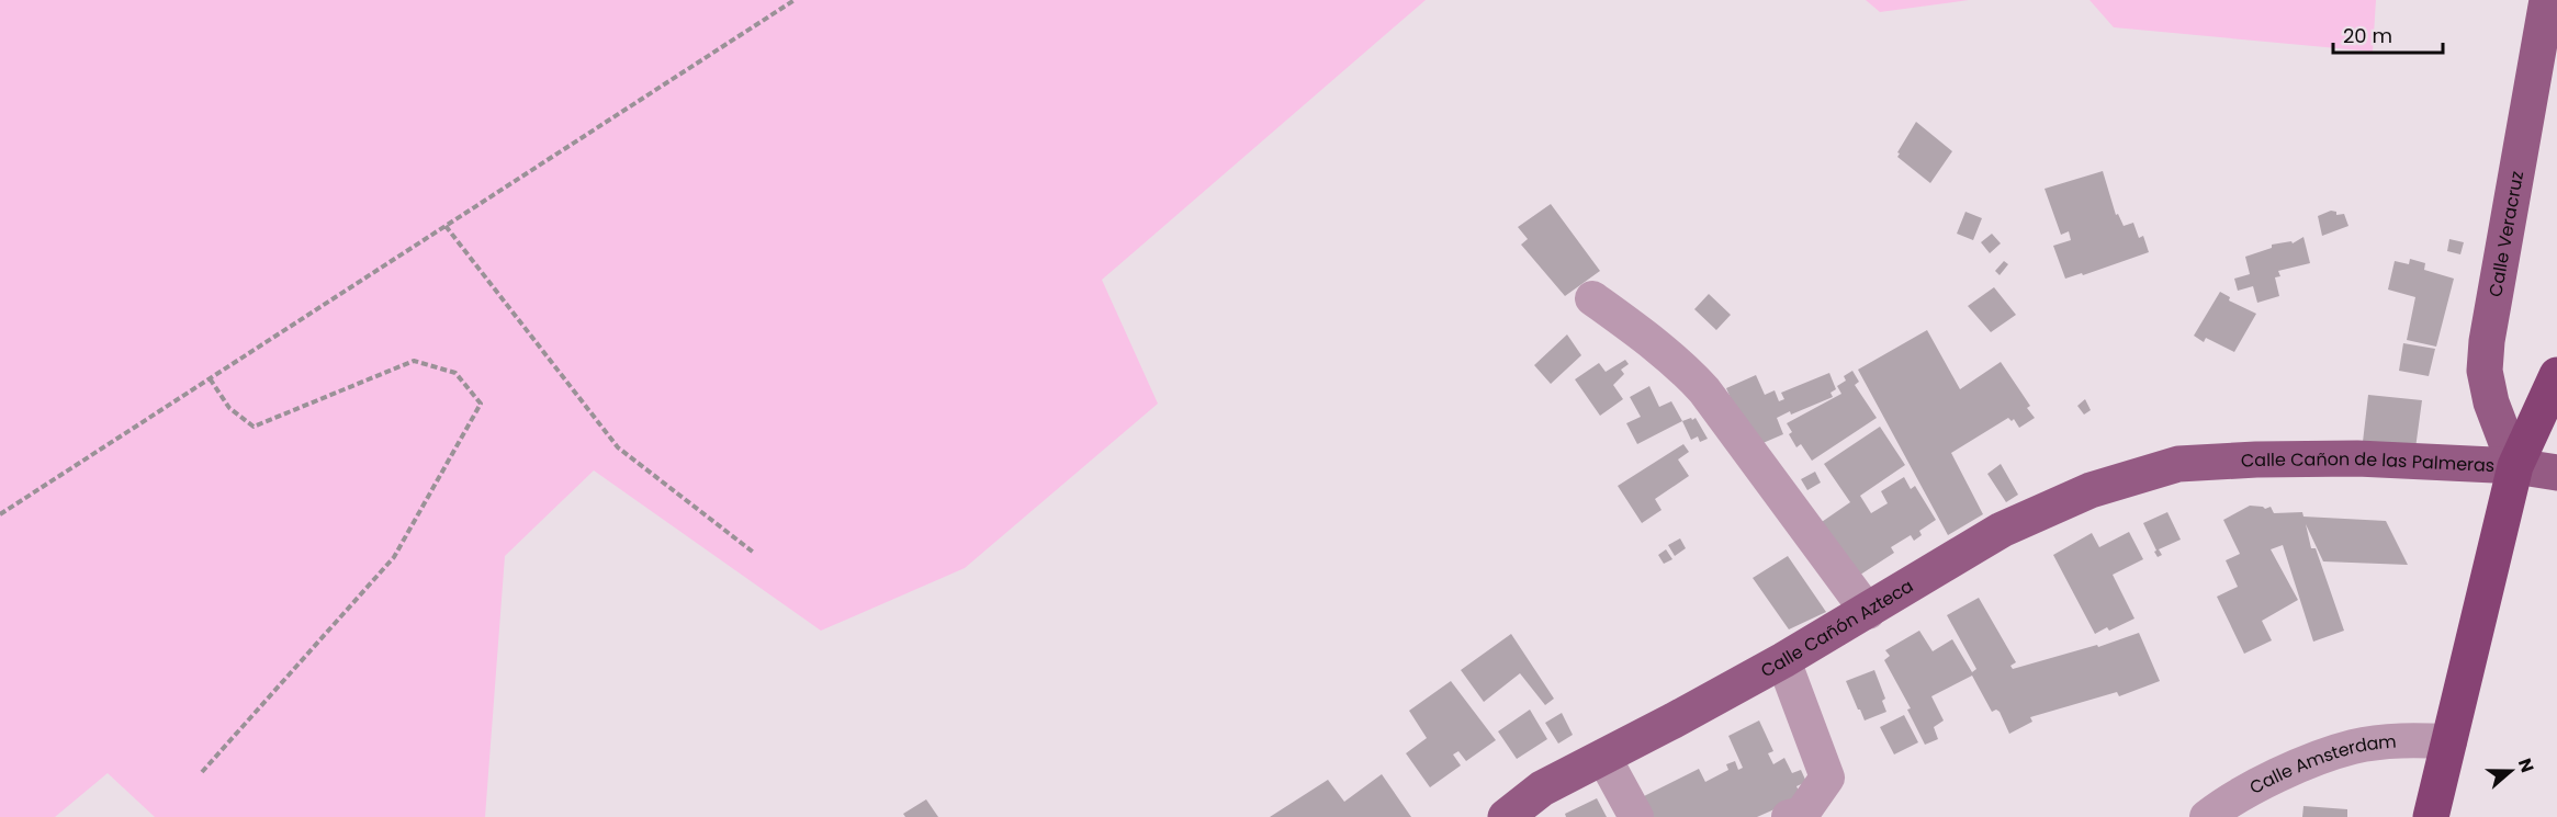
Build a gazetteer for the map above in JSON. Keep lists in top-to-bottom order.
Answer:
{
  "streets": {
    "main road": ["Calle Veracruz", "Calle Cañon de las Palmeras", "Calle Cañón Azteca"],
    "street": ["Calle Amsterdam"]
  },
  "crossings": [
    ["Calle Veracruz", "Calle Cañon de las Palmeras"],
    ["Calle Cañon de las Palmeras", "Calle Cañón Azteca"]
  ],
  "scale_bar": "20 m",
  "north": "right"
}
